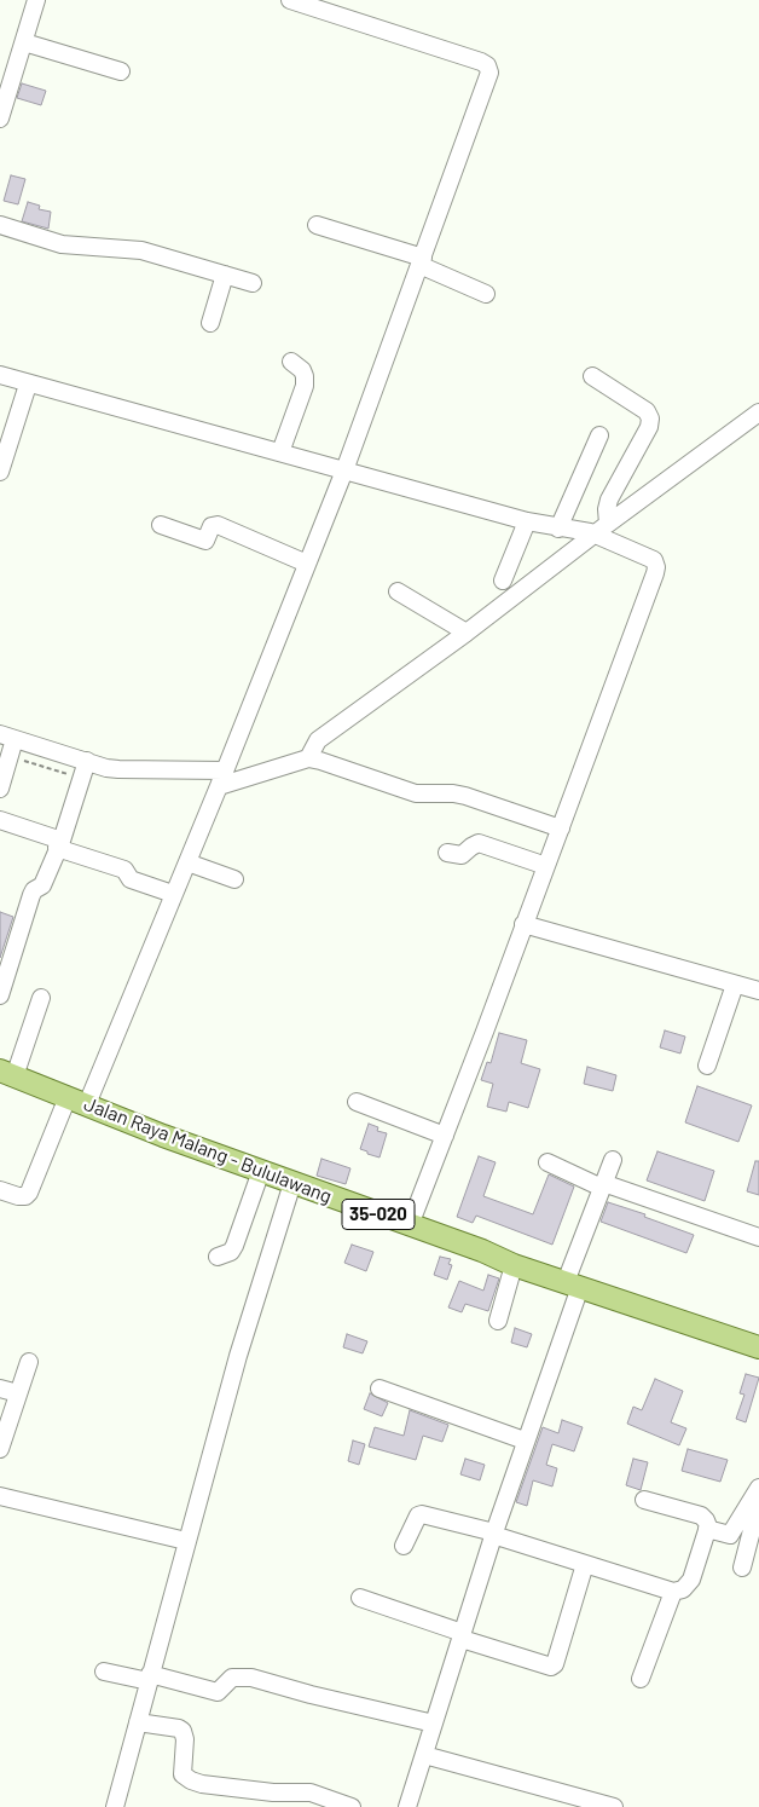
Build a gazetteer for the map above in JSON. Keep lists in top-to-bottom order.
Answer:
{
  "streets": {
    "main road": ["Jalan Raya Malang - Bululawang", "35-020"]
  }
}
